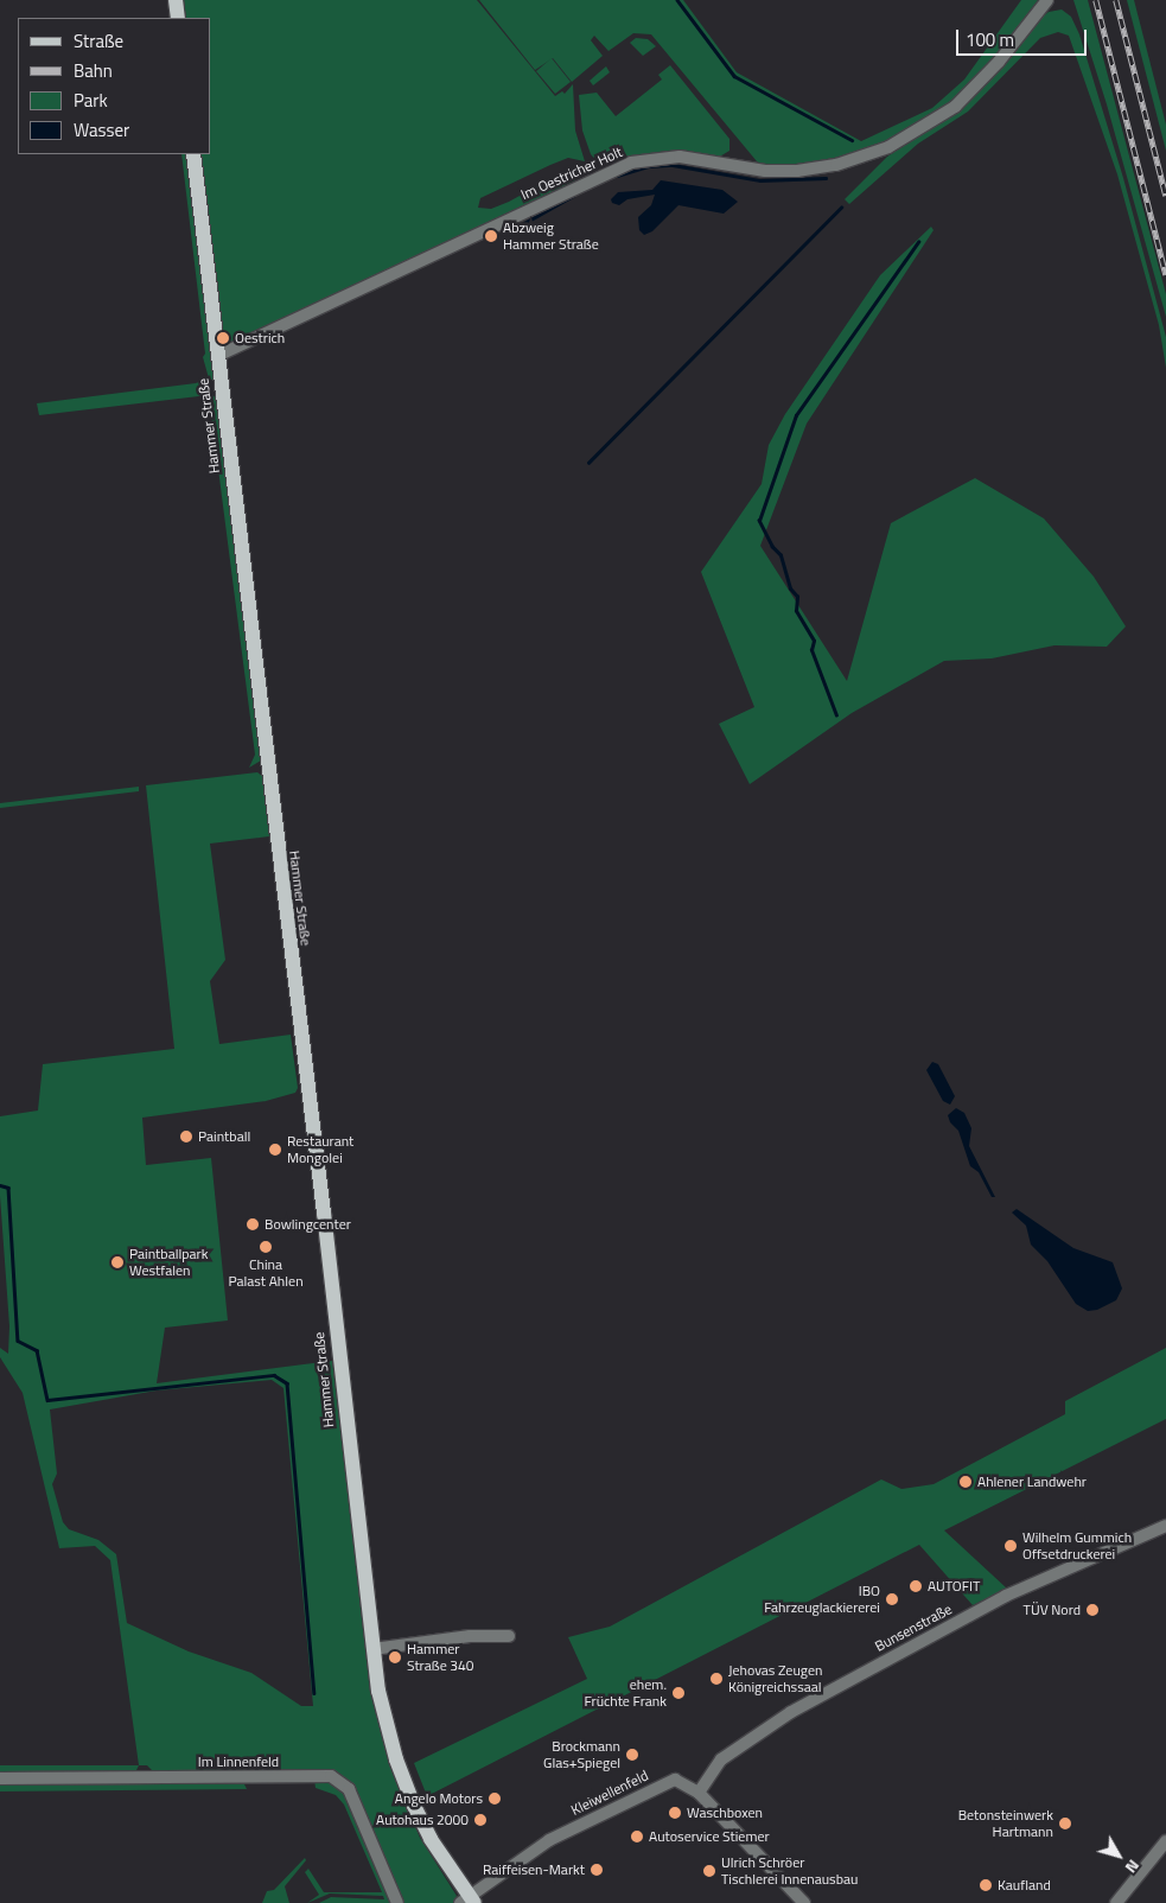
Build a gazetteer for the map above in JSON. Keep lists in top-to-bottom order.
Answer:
{
  "streets": {
    "main road": ["Hammer Straße"],
    "street": [
      "Im Oestricher Holt",
      "Bunsenstraße",
      "Im Linnenfeld",
      "Kleiwellenfeld"
    ]
  },
  "crossings": [
    ["Im Oestricher Holt", "Hammer Straße"],
    ["Hammer Straße", "Kleiwellenfeld"],
    ["Bunsenstraße", "Kleiwellenfeld"]
  ],
  "places": [
    "Abzweig Hammer Straße",
    "Oestrich",
    "Paintball",
    "Restaurant Mongolei",
    "Bowlingcenter",
    "China Palast Ahlen",
    "Paintballpark Westfalen",
    "Ahlener Landwehr",
    "Wilhelm Gummich Offsetdruckerei",
    "AUTOFIT",
    "IBO Fahrzeuglackiererei",
    "TÜV Nord",
    "Hammer Straße 340",
    "Jehovas Zeugen Königreichssaal",
    "ehem. Früchte Frank",
    "Brockmann Glas+Spiegel",
    "Angelo Motors",
    "Waschboxen",
    "Autohaus 2000",
    "Betonsteinwerk Hartmann",
    "Autoservice Stiemer",
    "Raiffeisen-Markt",
    "Ulrich Schröer Tischlerei Innenausbau",
    "Kaufland"
  ],
  "legend": [
    "Straße",
    "Bahn",
    "Park",
    "Wasser"
  ],
  "scale_bar": "100 m",
  "north": "bottom right"
}
